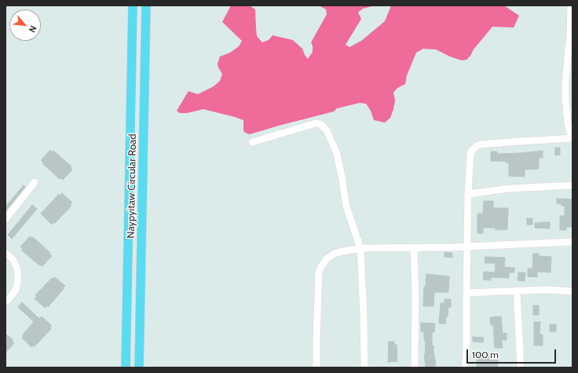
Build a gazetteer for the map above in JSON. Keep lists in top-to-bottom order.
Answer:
{
  "streets": {
    "main road": ["Naypyitaw Circular Road"]
  },
  "scale_bar": "100 m",
  "north": "bottom right"
}
